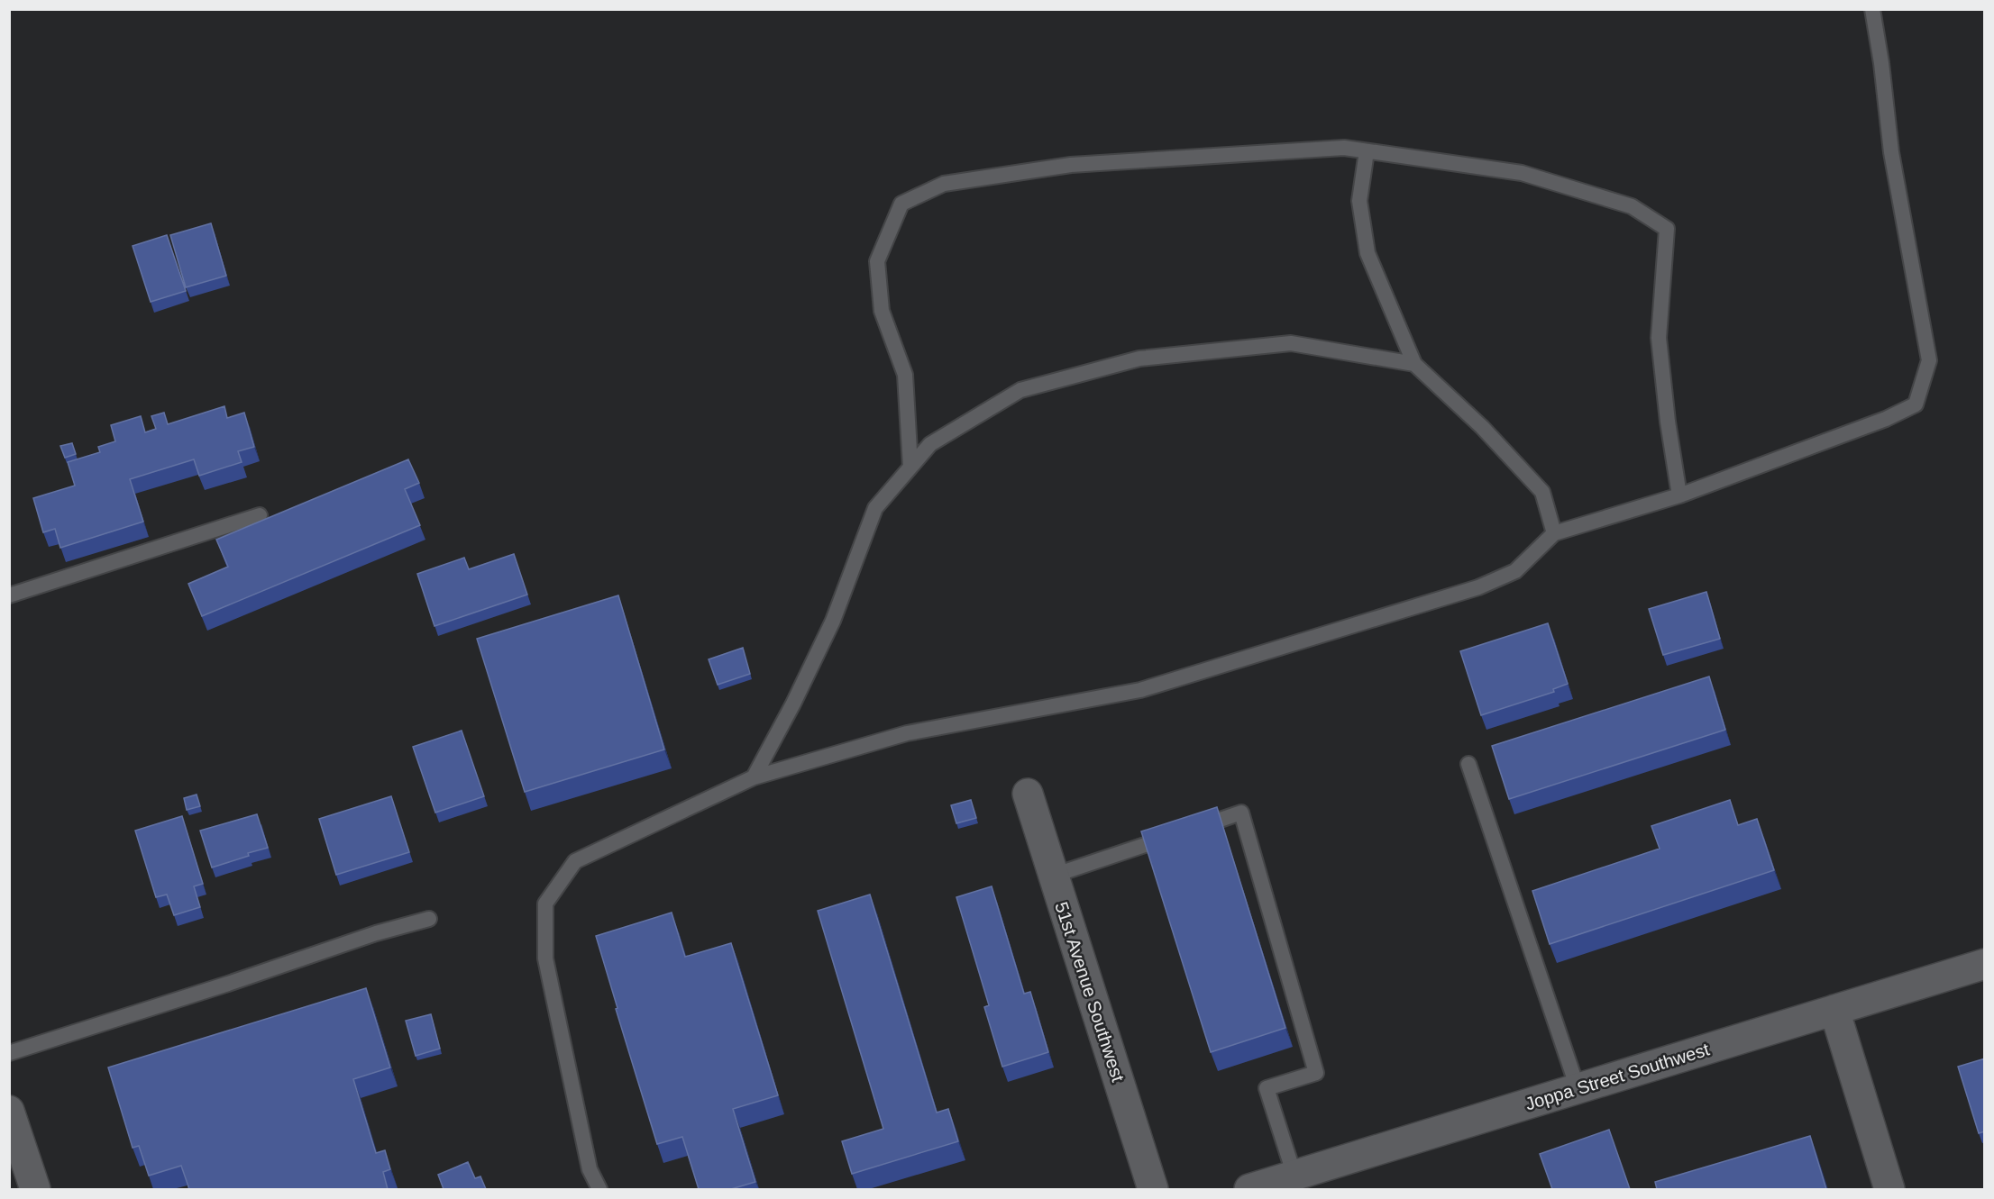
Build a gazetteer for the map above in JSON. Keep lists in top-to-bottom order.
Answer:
{
  "streets": {
    "street": ["51st Avenue Southwest", "Joppa Street Southwest"]
  }
}
